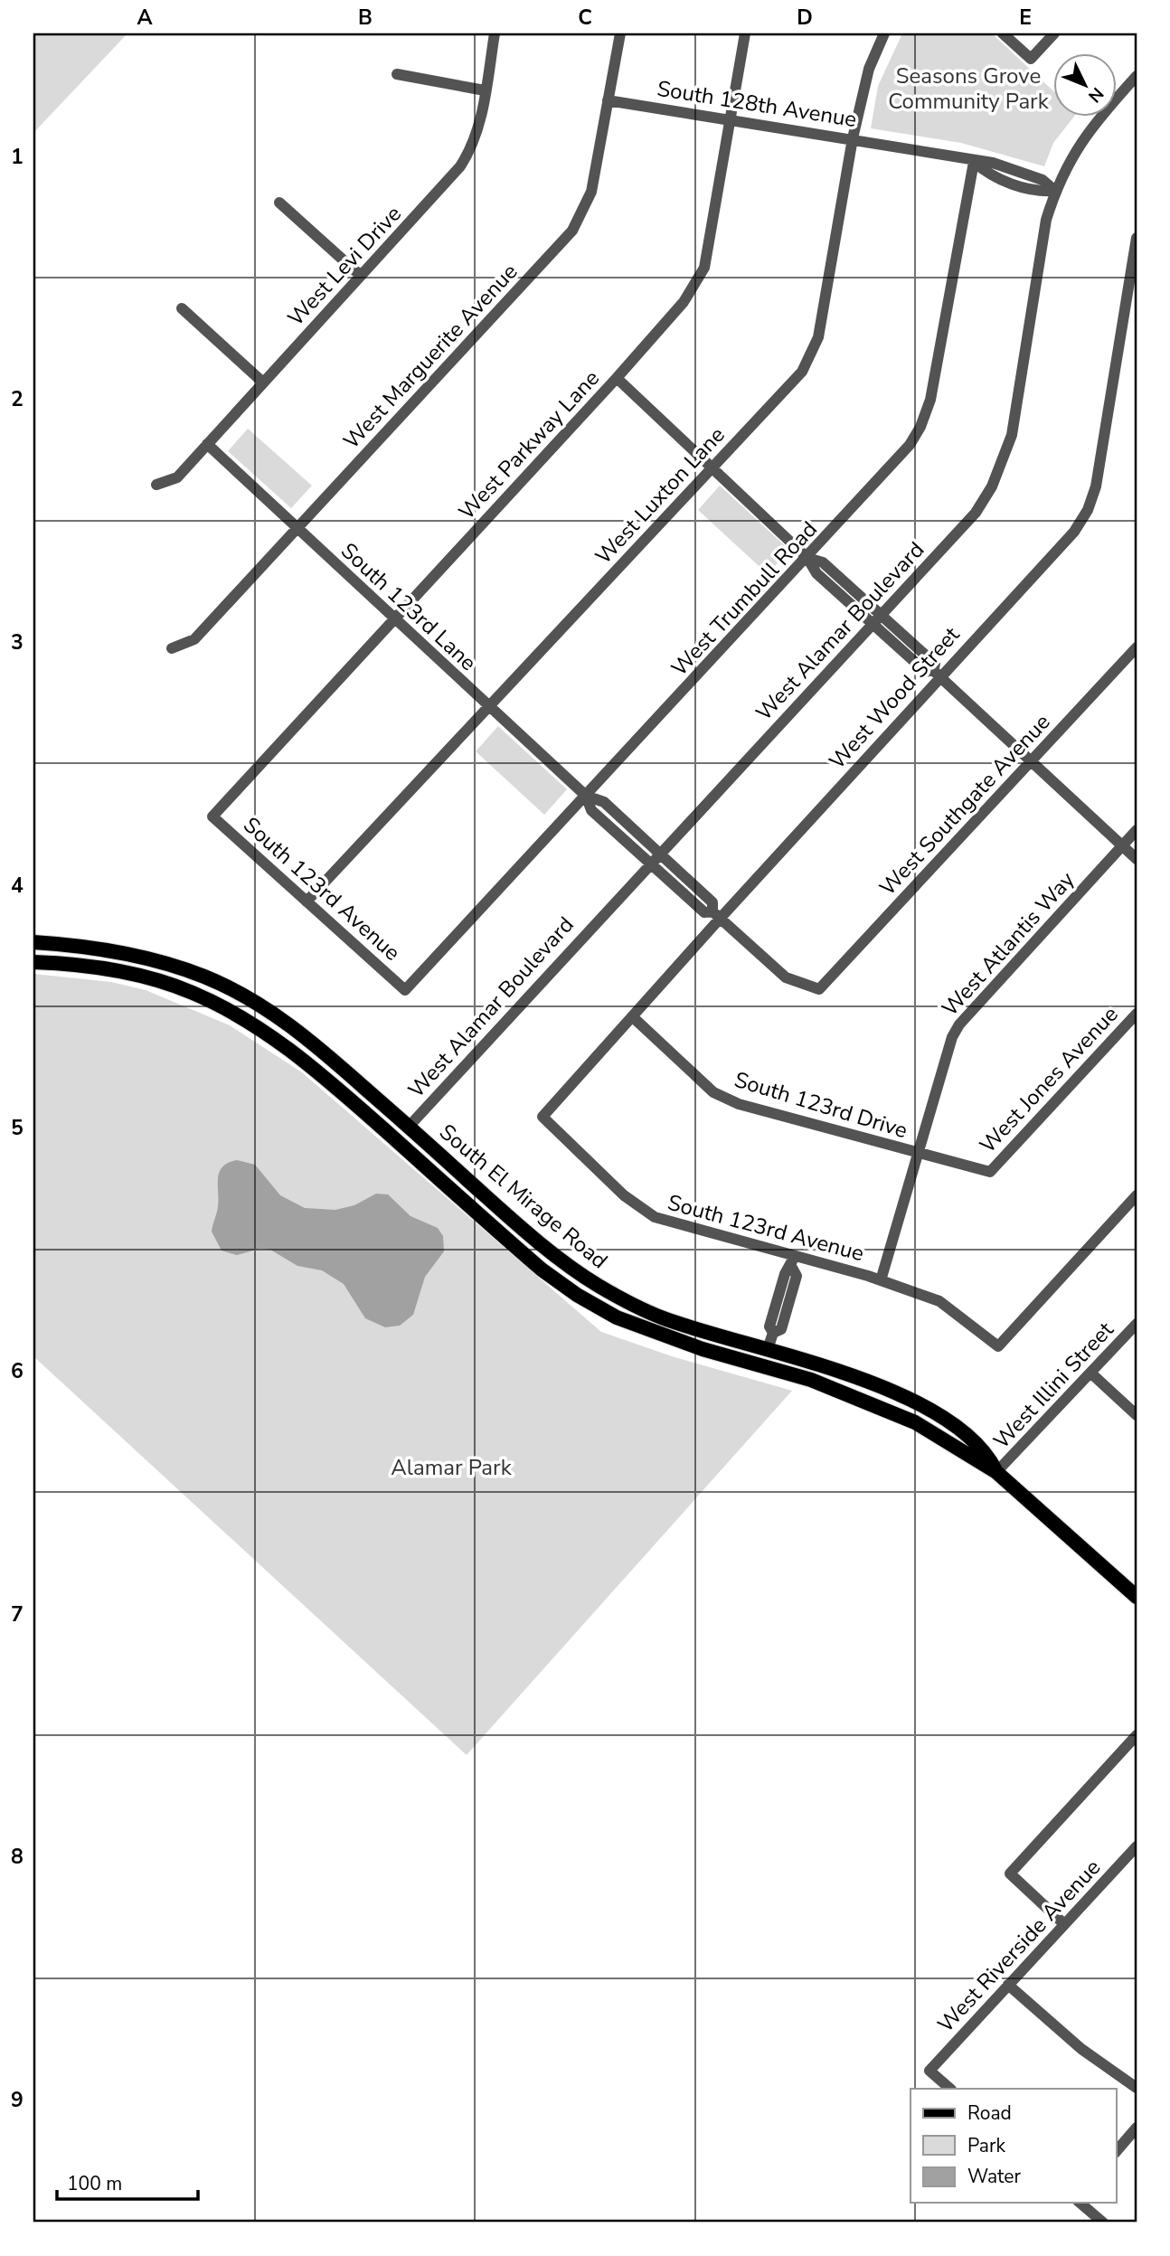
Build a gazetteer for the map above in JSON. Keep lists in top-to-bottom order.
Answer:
{
  "streets": {
    "main road": ["South El Mirage Road"],
    "street": [
      "South 128th Avenue",
      "West Levi Drive",
      "West Marguerite Avenue",
      "West Parkway Lane",
      "West Luxton Lane",
      "West Trumbull Road",
      "South 123rd Lane",
      "West Alamar Boulevard",
      "West Wood Street",
      "West Southgate Avenue",
      "South 123rd Avenue",
      "West Atlantis Way",
      "West Jones Avenue",
      "South 123rd Drive",
      "West Illini Street",
      "West Riverside Avenue"
    ]
  },
  "crossings": [
    ["South 128th Avenue", "West Marguerite Avenue"],
    ["South 128th Avenue", "West Parkway Lane"],
    ["South 128th Avenue", "West Luxton Lane"],
    ["South 128th Avenue", "West Trumbull Road"],
    ["South 128th Avenue", "West Alamar Boulevard"],
    ["West Levi Drive", "South 123rd Lane"],
    ["West Marguerite Avenue", "South 123rd Lane"],
    ["West Parkway Lane", "South 123rd Lane"],
    ["West Parkway Lane", "South 123rd Avenue"],
    ["West Luxton Lane", "South 123rd Lane"],
    ["West Luxton Lane", "South 123rd Avenue"],
    ["West Trumbull Road", "South 123rd Lane"],
    ["West Trumbull Road", "South 123rd Avenue"],
    ["South 123rd Lane", "West Alamar Boulevard"],
    ["South 123rd Lane", "West Wood Street"],
    ["South 123rd Lane", "West Southgate Avenue"],
    ["West Alamar Boulevard", "South El Mirage Road"],
    ["West Wood Street", "South 123rd Avenue"],
    ["West Wood Street", "South 123rd Drive"],
    ["South 123rd Avenue", "West Atlantis Way"],
    ["West Atlantis Way", "South 123rd Drive"],
    ["West Jones Avenue", "South 123rd Drive"],
    ["South El Mirage Road", "West Illini Street"]
  ],
  "parks": ["Seasons Grove Community Park", "Alamar Park"],
  "legend": ["Road", "Park", "Water"],
  "scale_bar": "100 m",
  "north": "bottom right",
  "grid": {
    "columns": [
      "A",
      "B",
      "C",
      "D",
      "E"
    ],
    "rows": [
      "1",
      "2",
      "3",
      "4",
      "5",
      "6",
      "7",
      "8",
      "9"
    ]
  }
}
